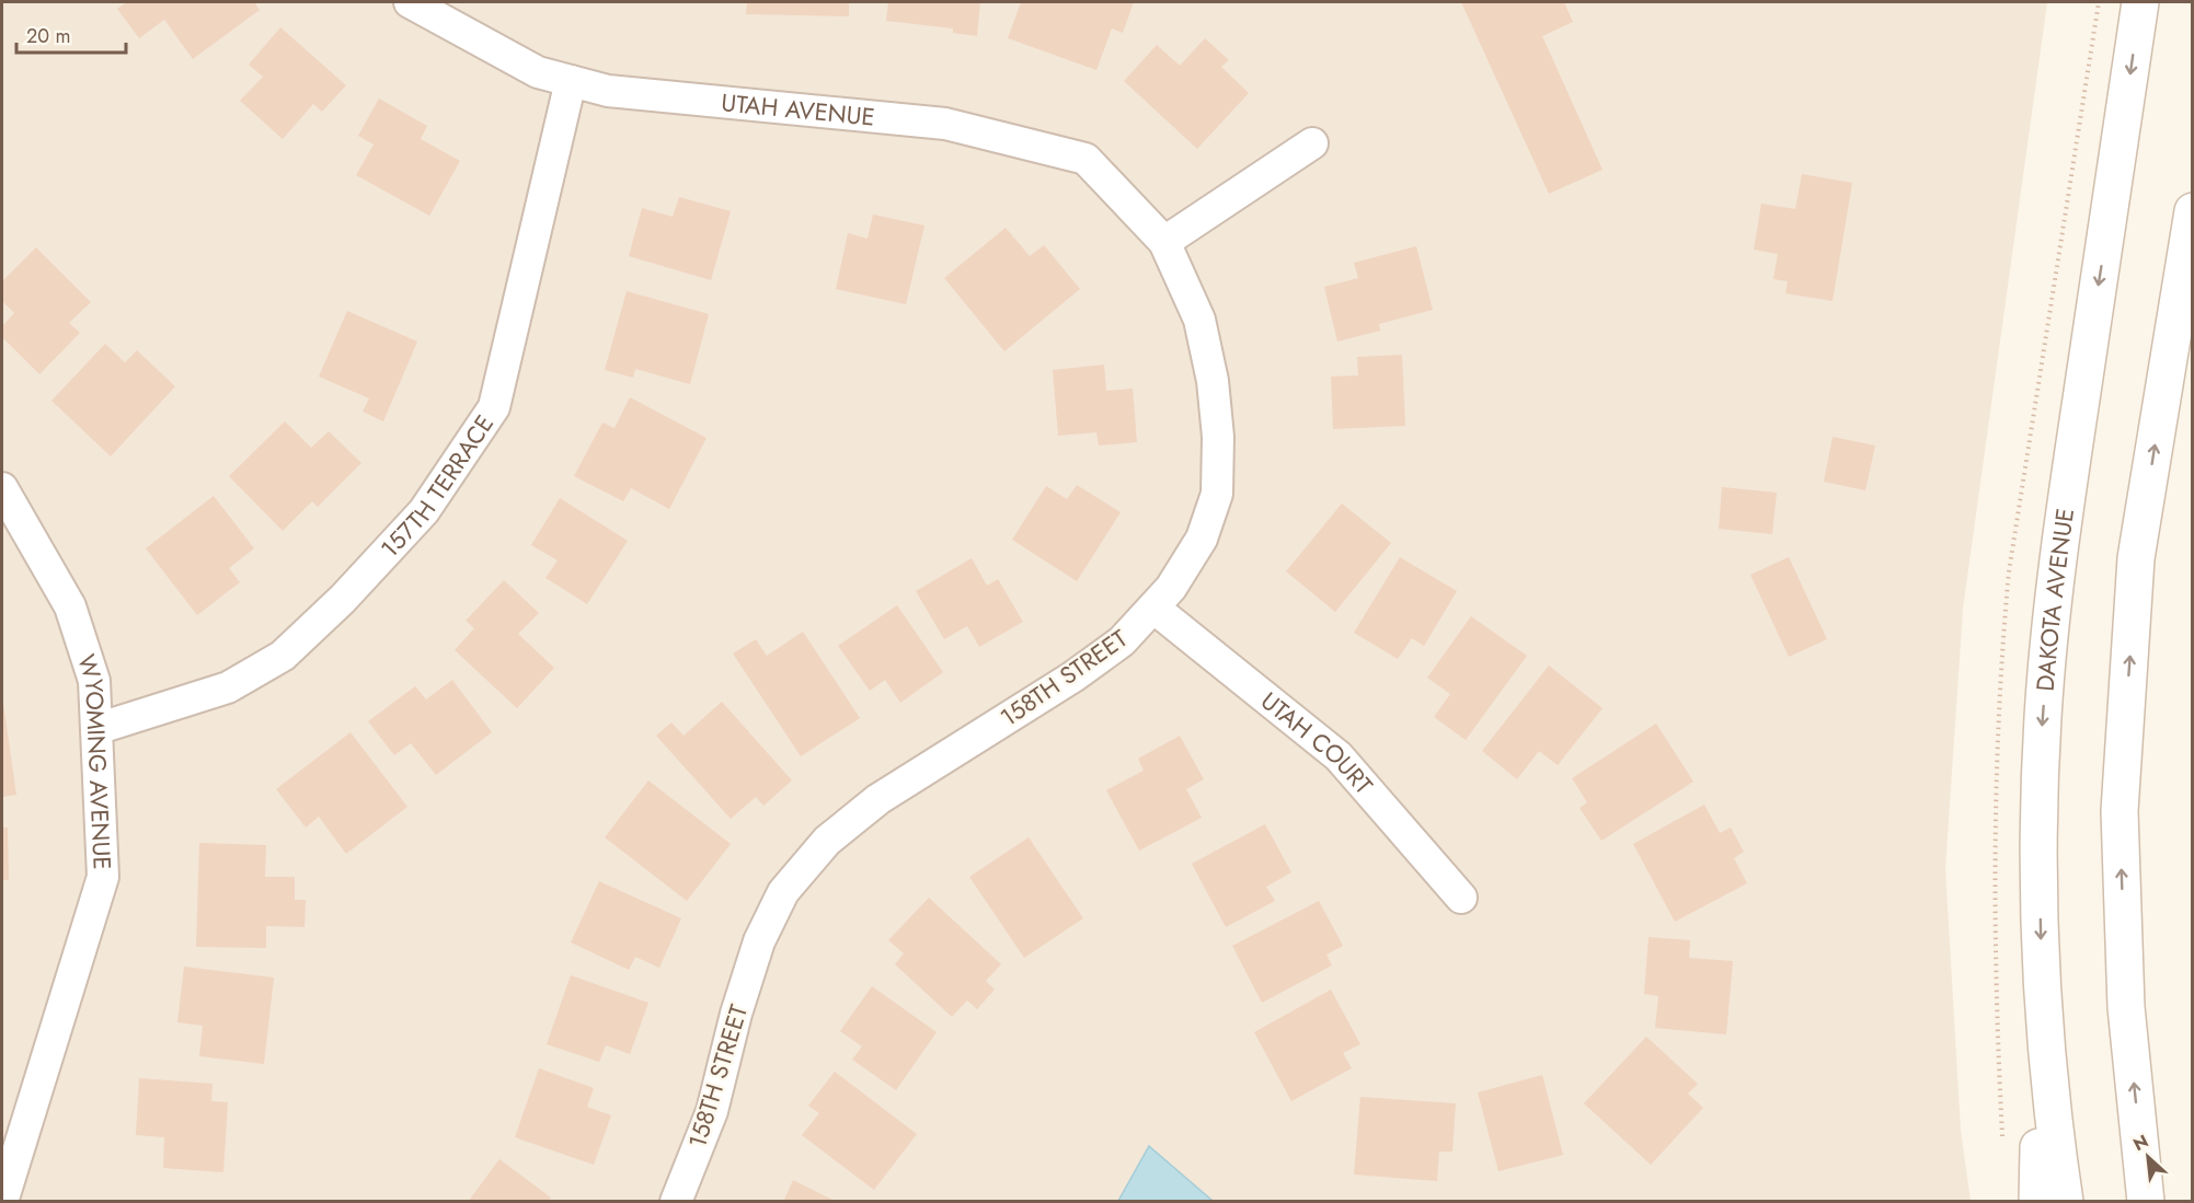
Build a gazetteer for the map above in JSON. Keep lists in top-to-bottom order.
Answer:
{
  "streets": {
    "main road": ["DAKOTA AVENUE"],
    "street": [
      "UTAH AVENUE",
      "157TH TERRACE",
      "158TH STREET",
      "UTAH COURT",
      "WYOMING AVENUE"
    ]
  },
  "crossings": [
    ["UTAH AVENUE", "157TH TERRACE"],
    ["UTAH AVENUE", "158TH STREET"],
    ["157TH TERRACE", "WYOMING AVENUE"],
    ["158TH STREET", "UTAH COURT"]
  ],
  "scale_bar": "20 m",
  "north": "top left"
}
